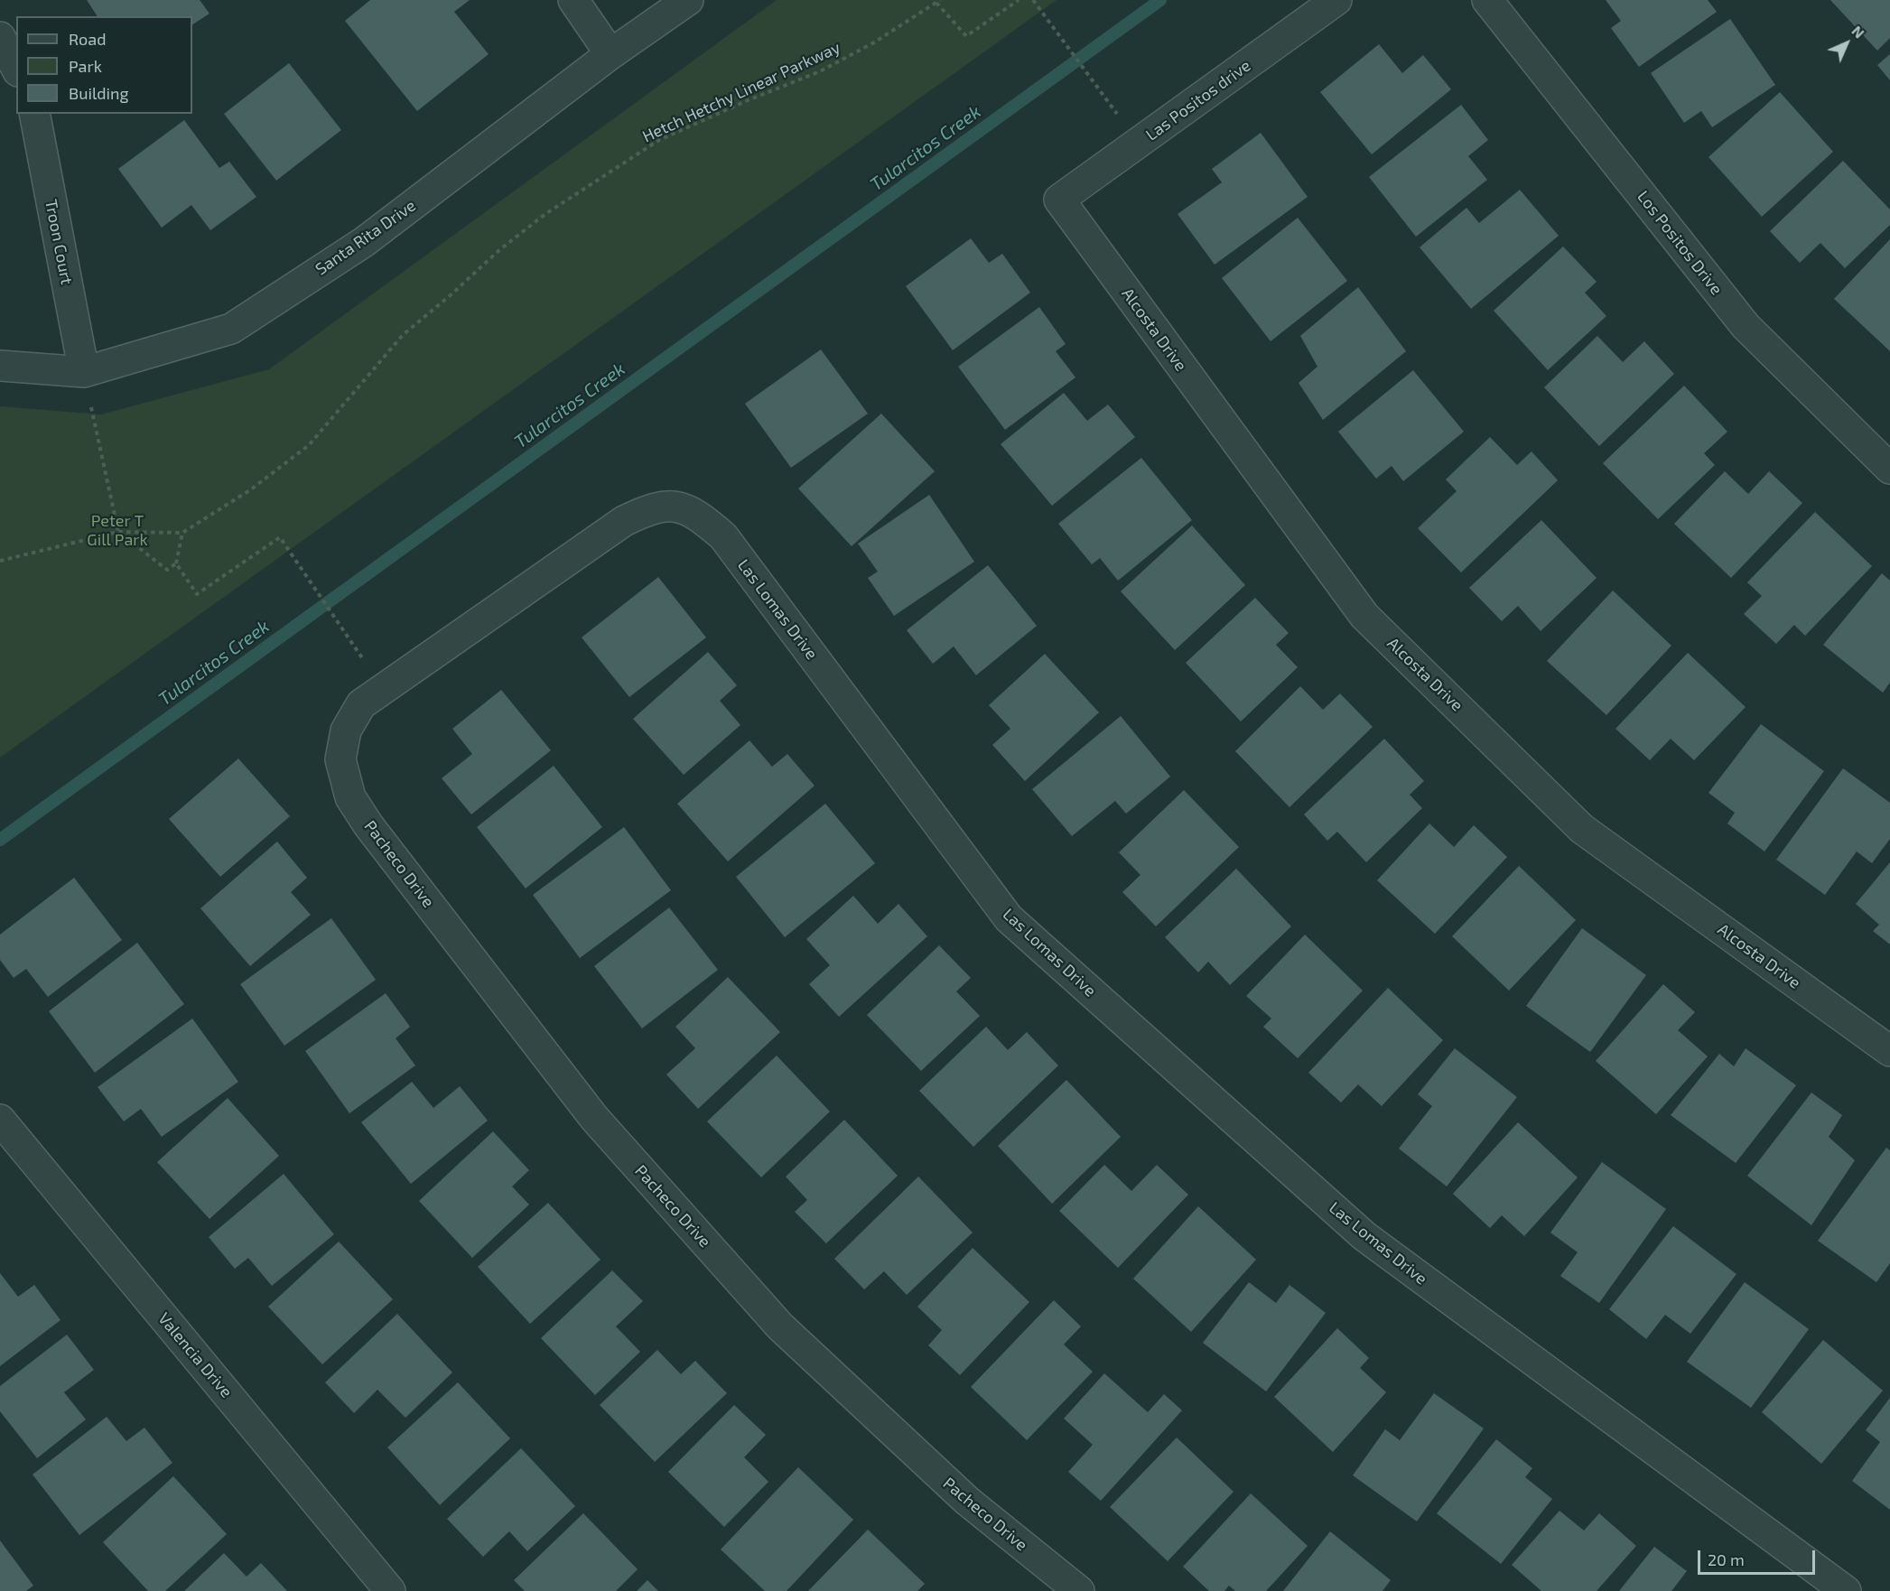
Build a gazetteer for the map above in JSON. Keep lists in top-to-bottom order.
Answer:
{
  "streets": {
    "street": [
      "Las Positos drive",
      "Santa Rita Drive",
      "Troon Court",
      "Los Positos Drive",
      "Alcosta Drive",
      "Las Lomas Drive",
      "Pacheco Drive",
      "Valencia Drive"
    ],
    "path": ["Hetch Hetchy Linear Parkway"]
  },
  "crossings": [
    ["Las Positos drive", "Alcosta Drive"],
    ["Santa Rita Drive", "Troon Court"],
    ["Las Lomas Drive", "Pacheco Drive"]
  ],
  "water": ["Tularcitos Creek"],
  "parks": ["Peter T Gill Park"],
  "legend": ["Road", "Park", "Building"],
  "scale_bar": "20 m",
  "north": "top right"
}
